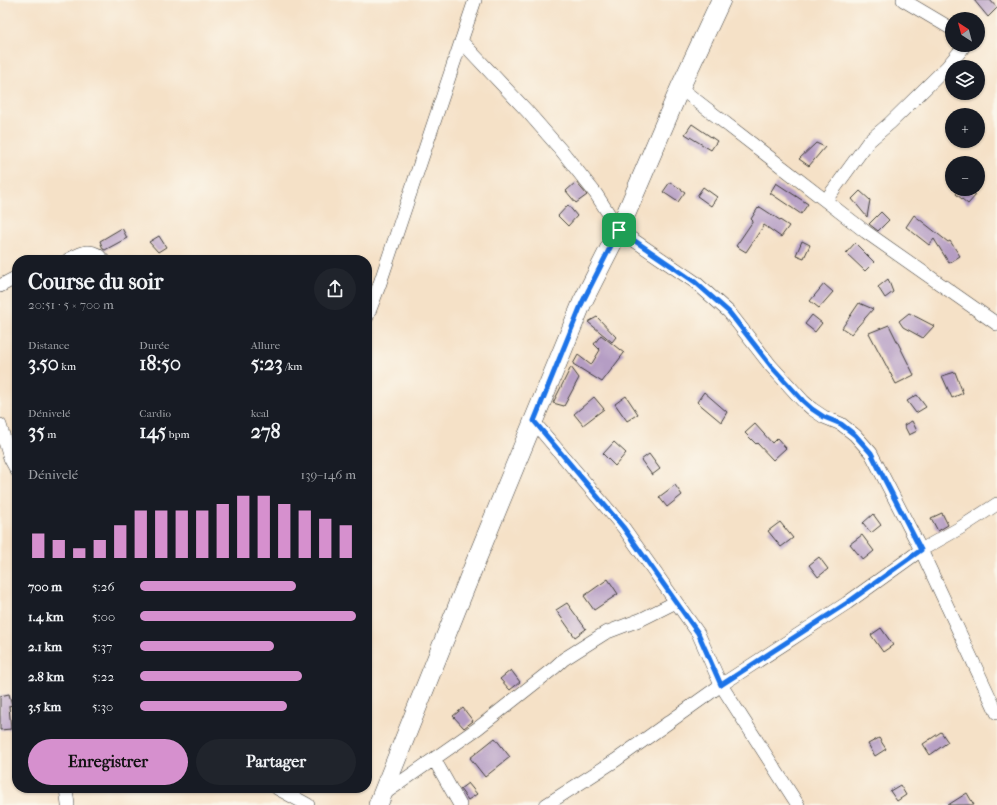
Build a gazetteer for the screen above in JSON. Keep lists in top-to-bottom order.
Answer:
{
  "north": "top left",
  "page": {
    "map_buttons": ["+", "−"],
    "heading": ["Course du soir", "20:51 · 5 × 700 m"],
    "stats": [
      ["Distance", "3.50 km"],
      ["Durée", "18:50"],
      ["Allure", "5:23 /km"],
      ["Dénivelé", "35 m"],
      ["Cardio", "145 bpm"],
      ["kcal", "278"]
    ],
    "chart": ["Dénivelé", "139–146 m"],
    "list": [
      {
        "name": "700 m",
        "note": "5:26"
      },
      {
        "name": "1.4 km",
        "note": "5:00"
      },
      {
        "name": "2.1 km",
        "note": "5:37"
      },
      {
        "name": "2.8 km",
        "note": "5:22"
      },
      {
        "name": "3.5 km",
        "note": "5:30"
      }
    ],
    "buttons": ["Enregistrer", "Partager"]
  }
}
